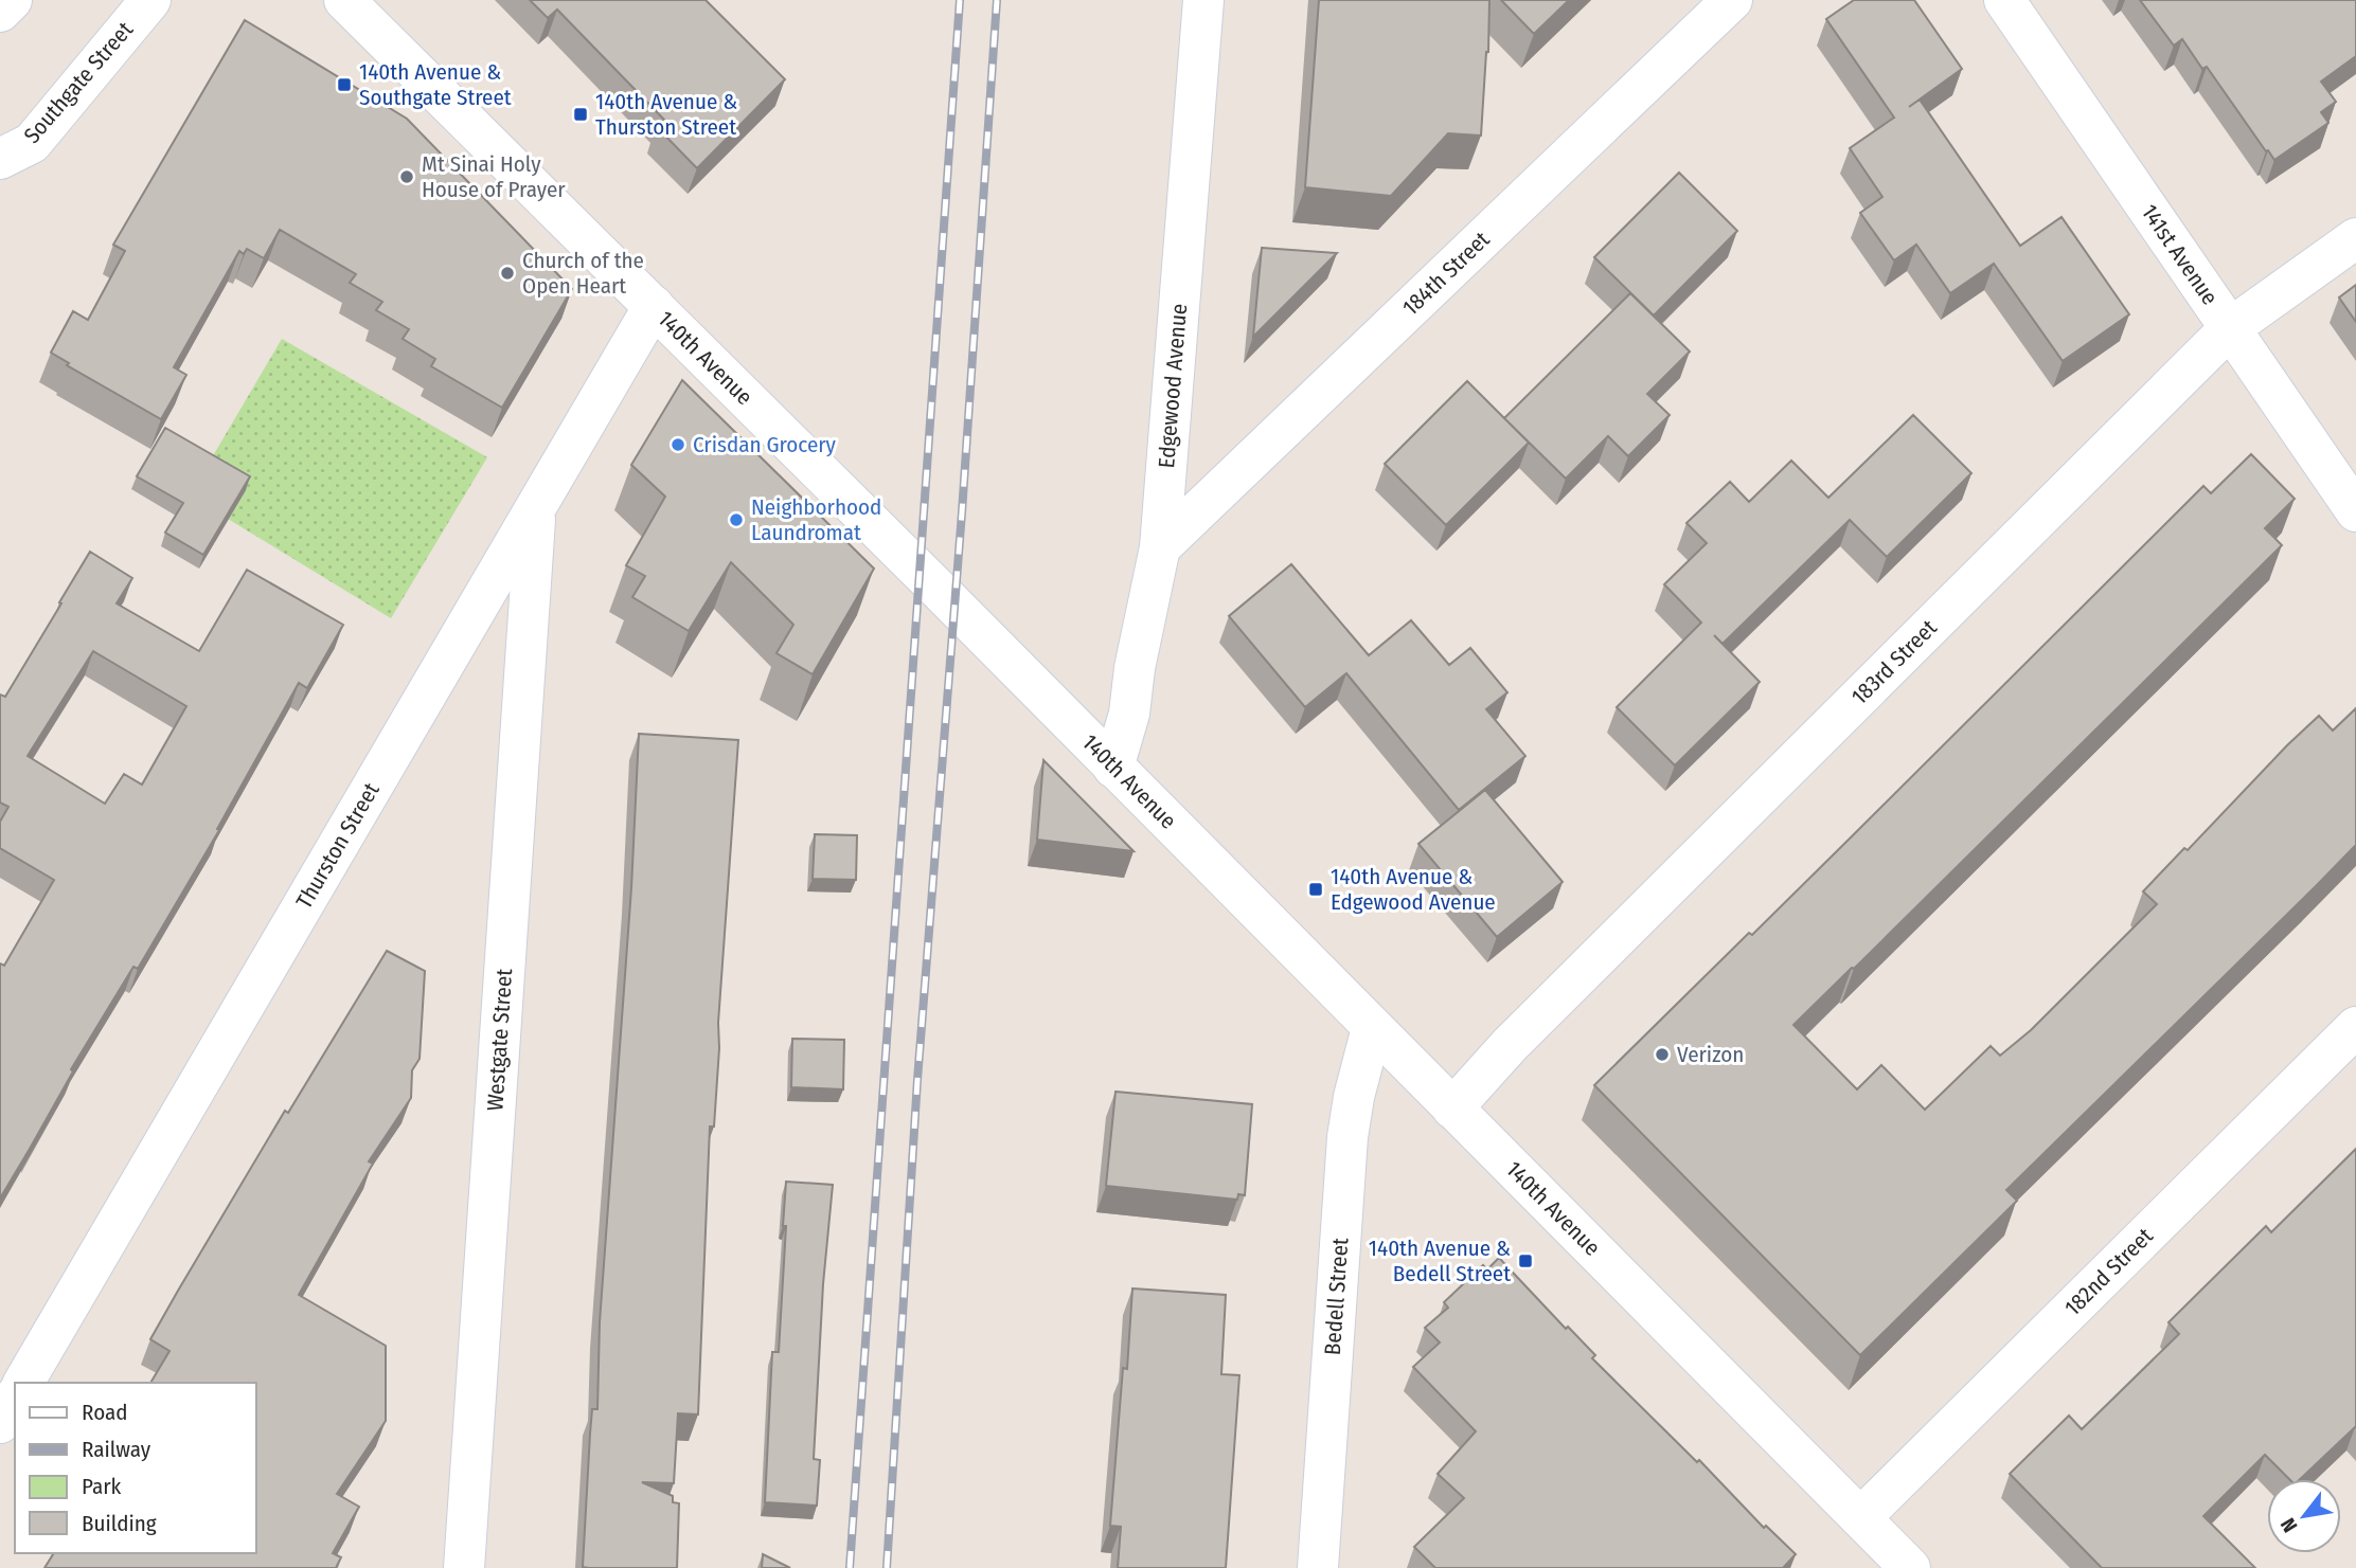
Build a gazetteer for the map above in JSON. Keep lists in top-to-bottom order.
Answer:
{
  "streets": {
    "street": [
      "Southgate Street",
      "141st Avenue",
      "184th Street",
      "140th Avenue",
      "Edgewood Avenue",
      "183rd Street",
      "Thurston Street",
      "Westgate Street",
      "182nd Street",
      "Bedell Street"
    ]
  },
  "crossings": [
    ["141st Avenue", "183rd Street"],
    ["184th Street", "Edgewood Avenue"],
    ["140th Avenue", "Edgewood Avenue"],
    ["140th Avenue", "183rd Street"],
    ["140th Avenue", "Thurston Street"],
    ["140th Avenue", "182nd Street"],
    ["140th Avenue", "Bedell Street"],
    ["Thurston Street", "Westgate Street"]
  ],
  "places": {
    "transit": [
      "140th Avenue & Southgate Street",
      "140th Avenue & Thurston Street",
      "140th Avenue & Edgewood Avenue",
      "140th Avenue & Bedell Street"
    ],
    "other": [
      "Mt Sinai Holy House of Prayer",
      "Church of the Open Heart",
      "Crisdan Grocery",
      "Neighborhood Laundromat",
      "Verizon"
    ]
  },
  "legend": [
    "Road",
    "Railway",
    "Park",
    "Building"
  ],
  "north": "bottom left"
}
